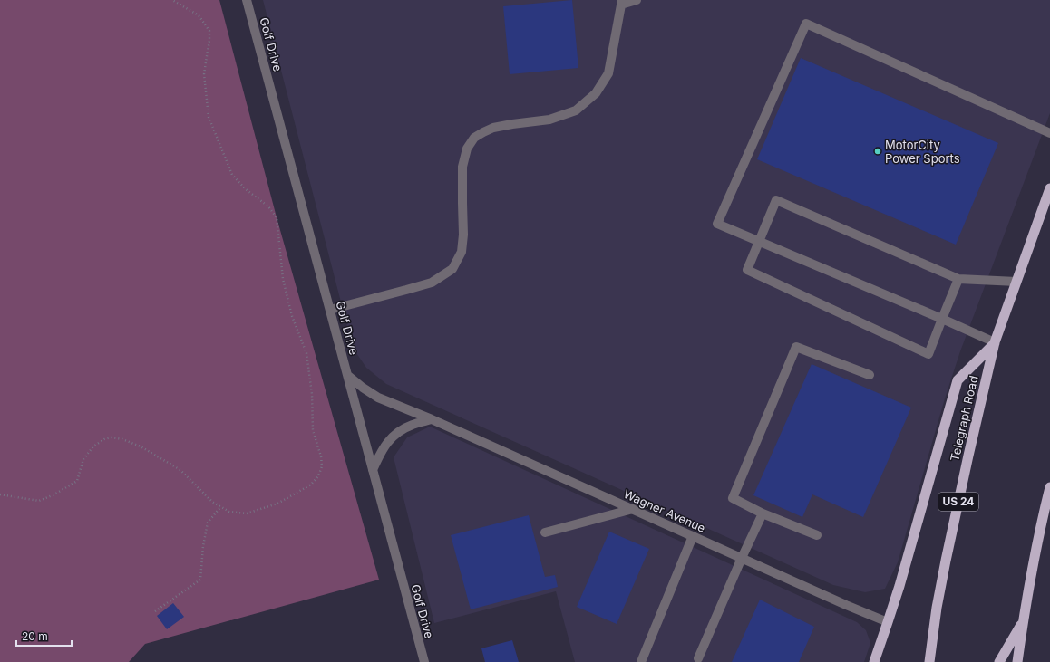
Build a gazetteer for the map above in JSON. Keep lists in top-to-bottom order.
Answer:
{
  "streets": {
    "highway": ["Telegraph Road", "US 24"],
    "street": ["Golf Drive", "Wagner Avenue"]
  },
  "crossings": [
    ["Golf Drive", "Wagner Avenue"]
  ],
  "places": ["MotorCity Power Sports"],
  "scale_bar": "20 m"
}
